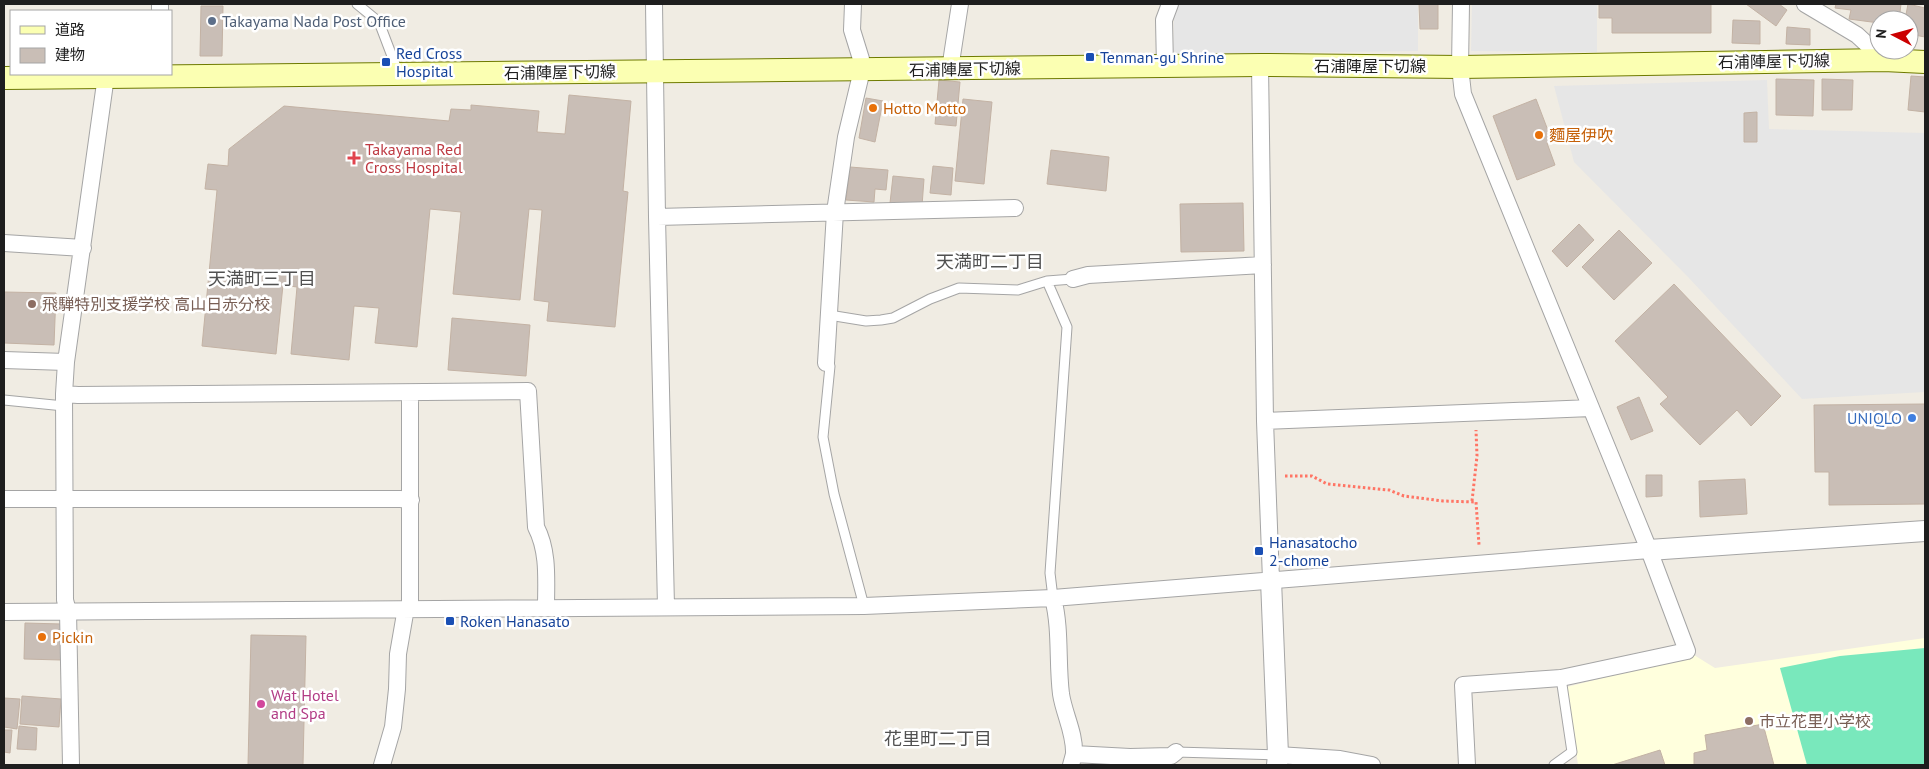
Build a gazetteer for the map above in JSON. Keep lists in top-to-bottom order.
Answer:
{
  "streets": {
    "main road": ["石浦陣屋下切線"]
  },
  "districts": ["天満町二丁目", "天満町三丁目", "花里町二丁目"],
  "places": {
    "other": [
      "Takayama Nada Post Office",
      "Hotto Motto",
      "麵屋伊吹",
      "飛騨特別支援学校 高山日赤分校",
      "UNIQLO",
      "Pickin",
      "Wat Hotel and Spa",
      "市立花里小学校"
    ],
    "transit": [
      "Tenman-gu Shrine",
      "Red Cross Hospital",
      "Hanasatocho 2-chome",
      "Roken Hanasato"
    ],
    "health": ["Takayama Red Cross Hospital"]
  },
  "legend": ["道路", "建物"],
  "north": "left"
}
